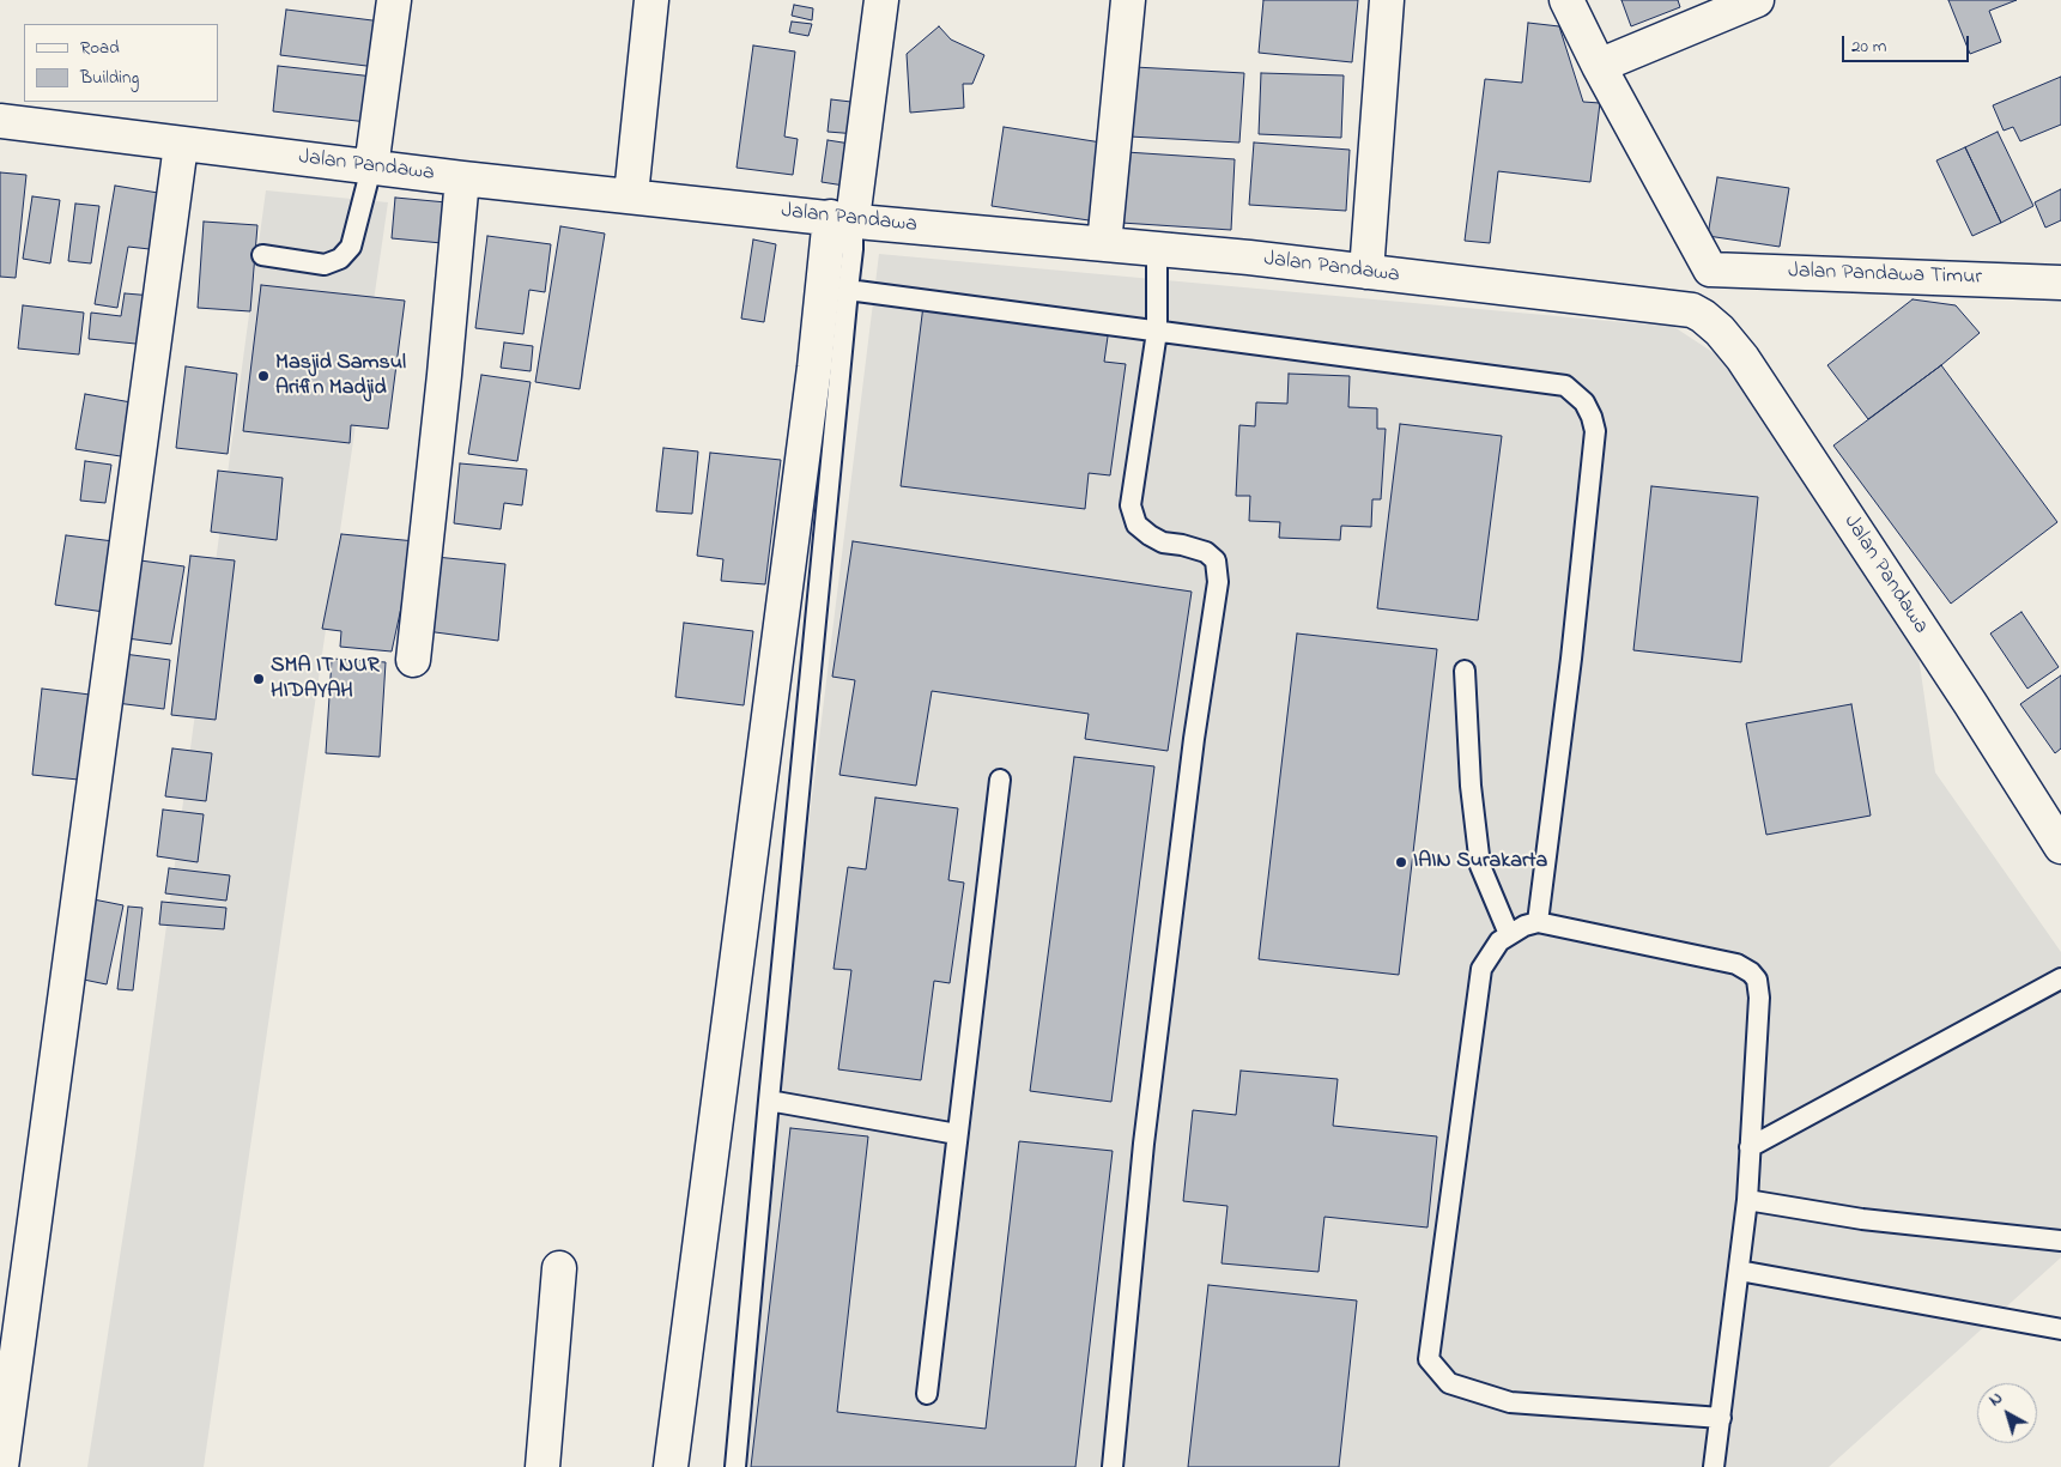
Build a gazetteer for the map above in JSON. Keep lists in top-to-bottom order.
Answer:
{
  "streets": {
    "street": ["Jalan Pandawa", "Jalan Pandawa Timur"]
  },
  "places": ["Masjid Samsul Arifin Madjid", "SMA IT NUR HIDAYAH", "IAIN Surakarta"],
  "legend": ["Road", "Building"],
  "scale_bar": "20 m",
  "north": "top left"
}
